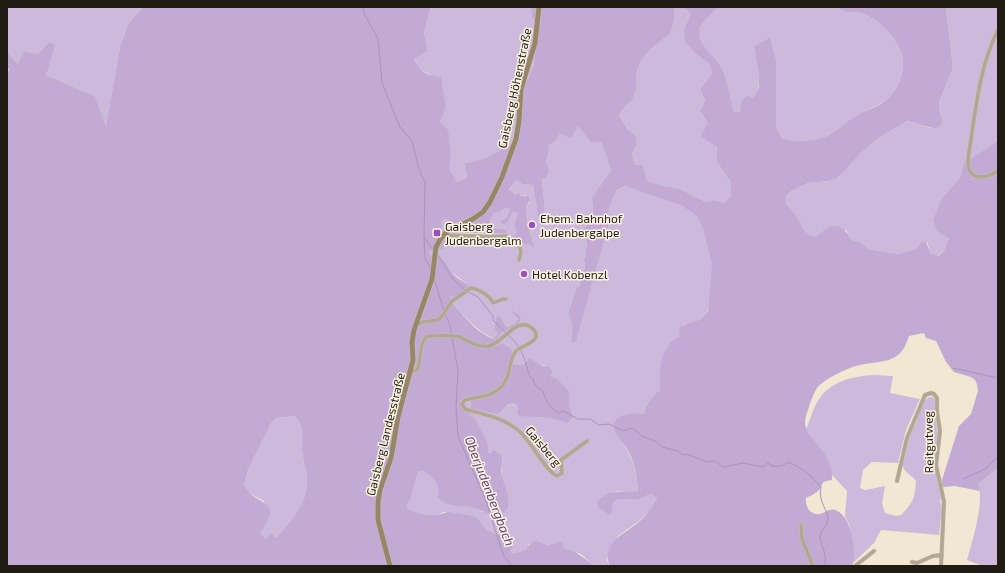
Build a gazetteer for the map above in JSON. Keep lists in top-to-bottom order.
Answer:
{
  "streets": {
    "main road": ["Gaisberg Höhenstraße", "Gaisberg Landesstraße"],
    "street": ["Reitgutweg", "Gaisberg"]
  },
  "crossings": [
    ["Gaisberg Höhenstraße", "Gaisberg Landesstraße"],
    ["Gaisberg Landesstraße", "Gaisberg"]
  ],
  "water": ["Oberjudenbergbach"],
  "places": {
    "other": ["Ehem. Bahnhof Judenbergalpe", "Hotel Kobenzl"],
    "transit": ["Gaisberg Judenbergalm"]
  }
}
